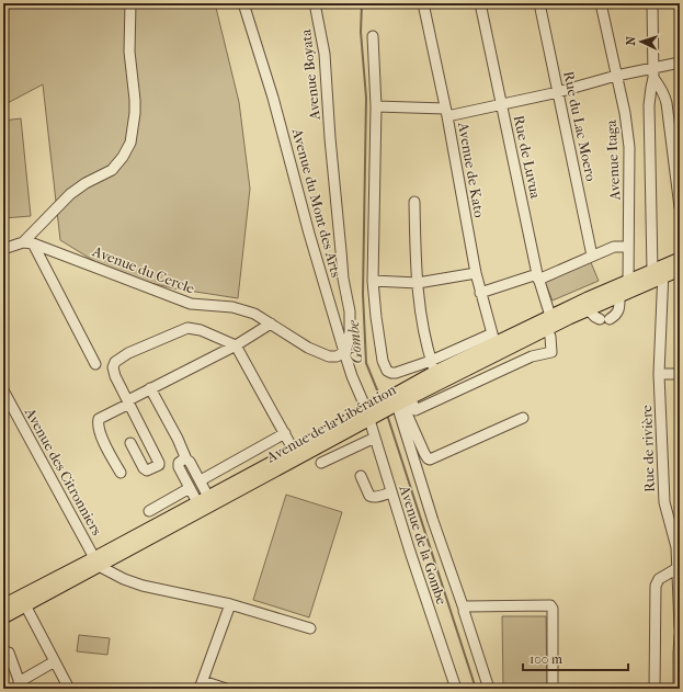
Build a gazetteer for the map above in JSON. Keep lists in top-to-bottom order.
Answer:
{
  "streets": {
    "main road": ["Avenue de la Libération"],
    "street": [
      "Avenue Boyata",
      "Rue du Lac Moero",
      "Rue de Luvua",
      "Avenue Itaga",
      "Avenue de Kato",
      "Avenue du Mont des Arts",
      "Avenue du Cercle",
      "Rue de rivière",
      "Avenue des Citronniers",
      "Avenue de la Gombe"
    ]
  },
  "crossings": [
    ["Avenue Boyata", "Avenue du Mont des Arts"],
    ["Avenue Boyata", "Avenue du Cercle"],
    ["Rue de Luvua", "Avenue de la Libération"],
    ["Avenue Itaga", "Avenue de la Libération"],
    ["Avenue de Kato", "Avenue de la Libération"],
    ["Avenue du Mont des Arts", "Avenue du Cercle"],
    ["Avenue du Mont des Arts", "Avenue de la Libération"],
    ["Avenue du Mont des Arts", "Avenue de la Gombe"],
    ["Avenue de la Libération", "Rue de rivière"],
    ["Avenue de la Libération", "Avenue des Citronniers"],
    ["Avenue de la Libération", "Avenue de la Gombe"]
  ],
  "water": ["Gombe"],
  "scale_bar": "100 m",
  "north": "left"
}
